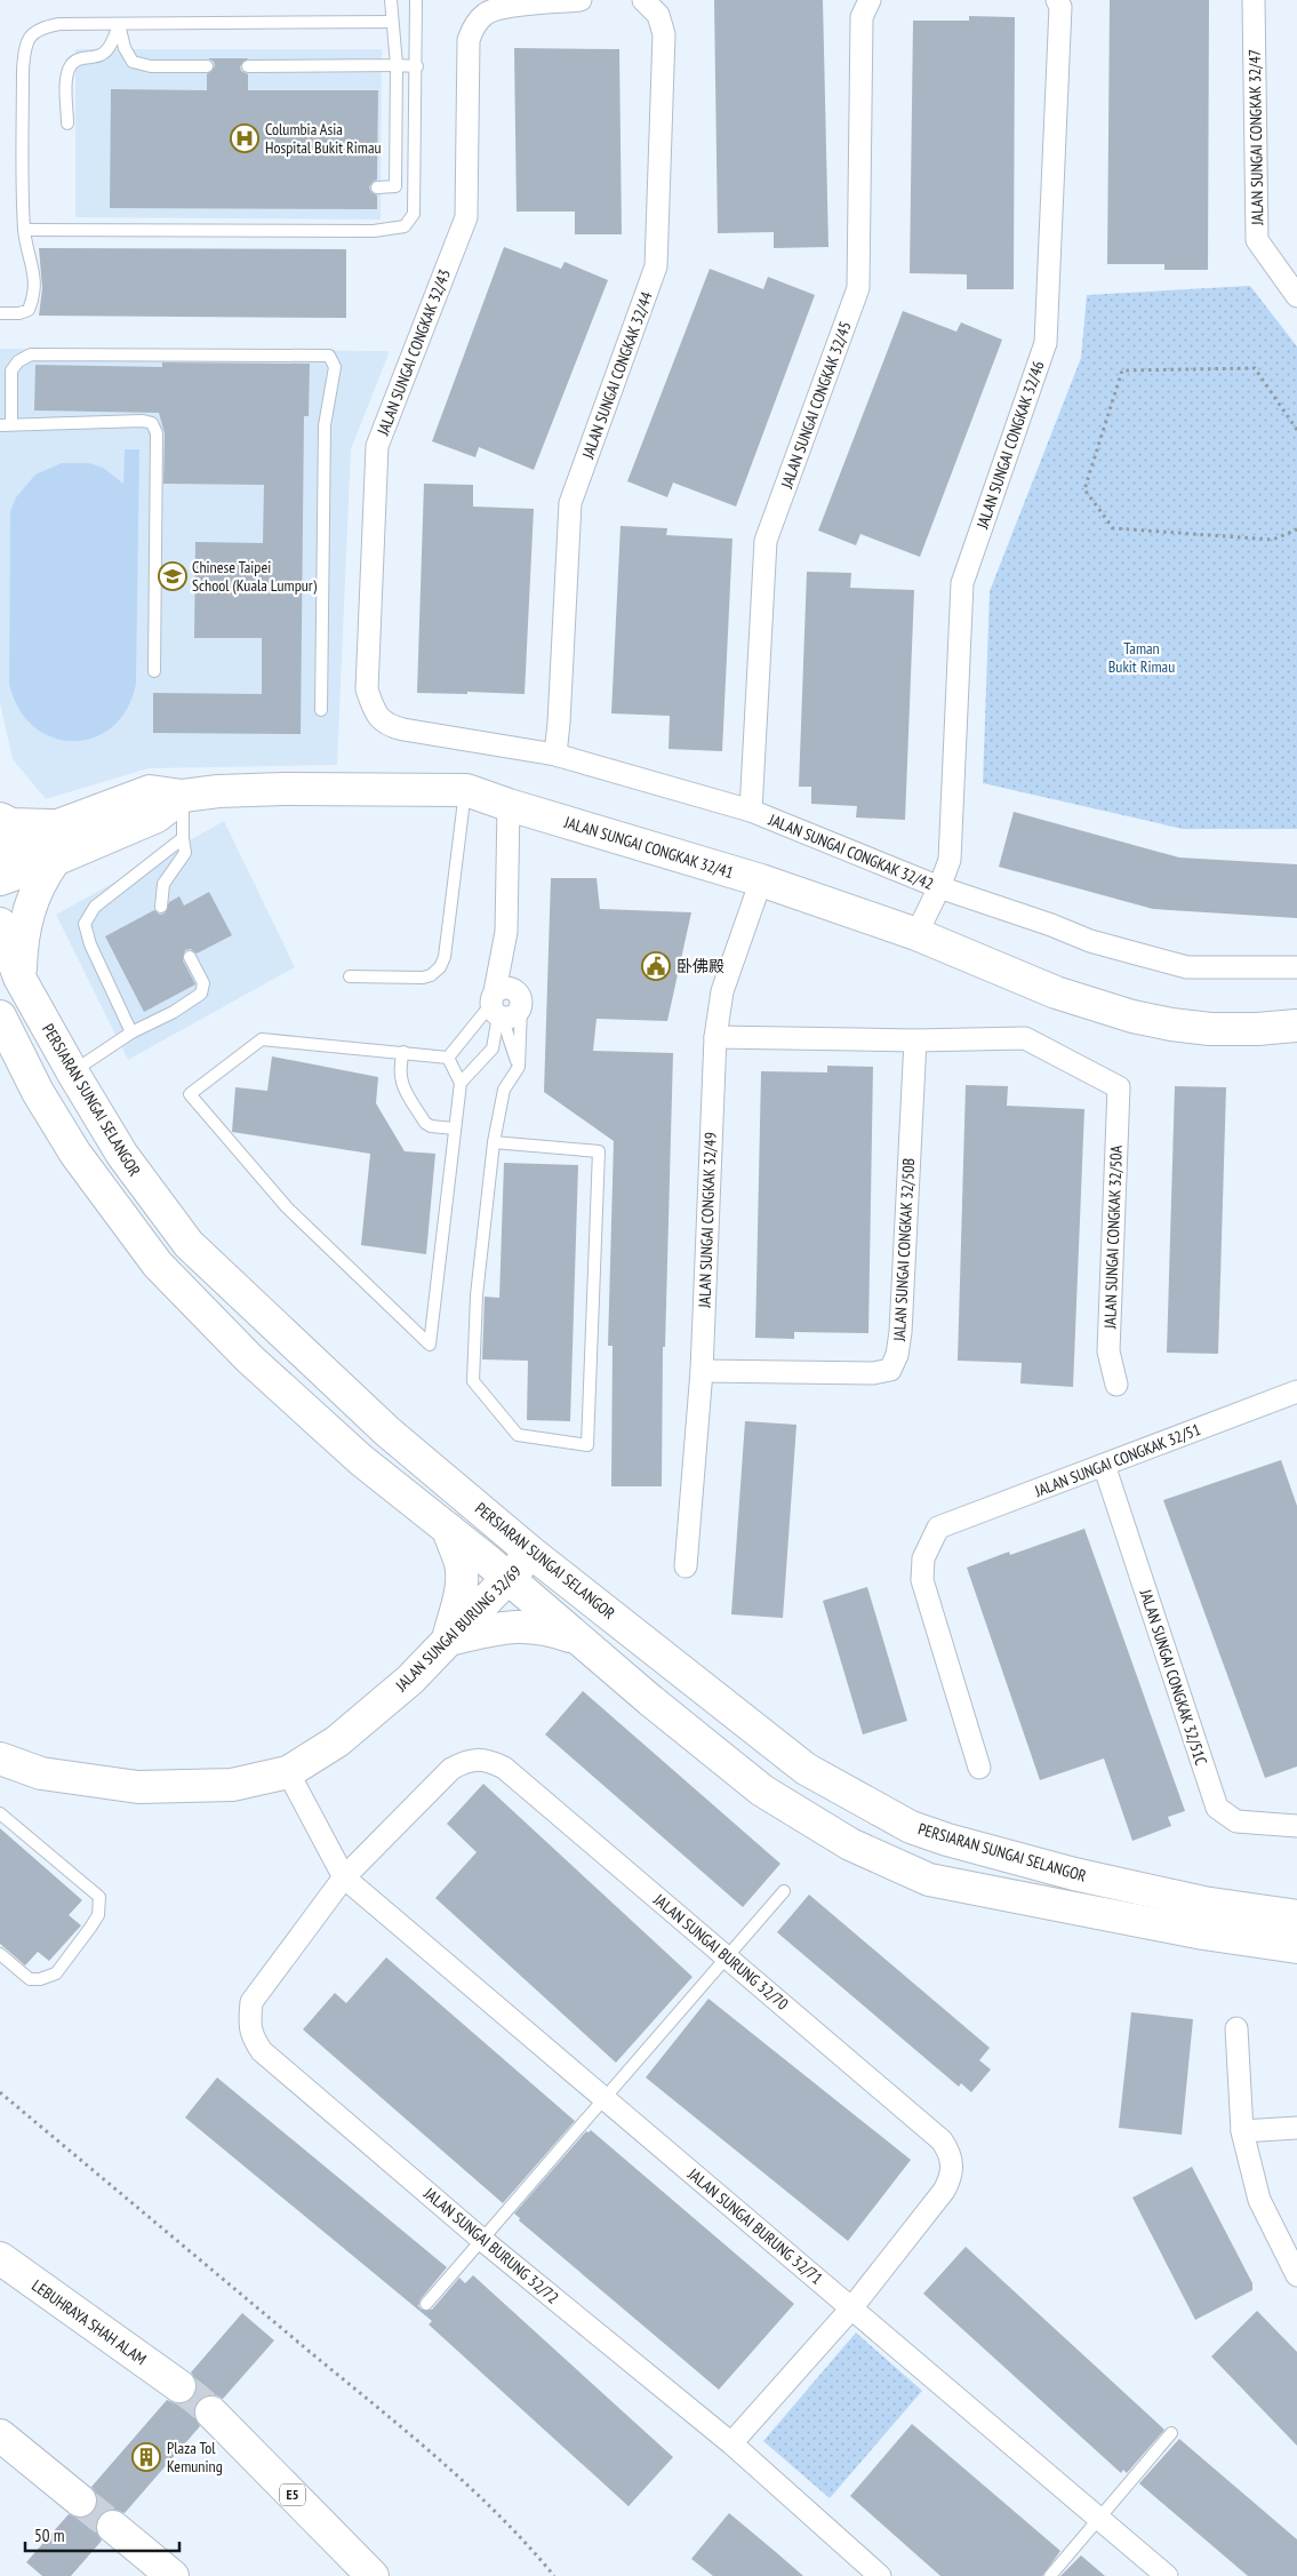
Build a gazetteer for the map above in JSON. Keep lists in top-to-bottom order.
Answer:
{
  "streets": {
    "main road": [
      "JALAN SUNGAI CONGKAK 32/41",
      "PERSIARAN SUNGAI SELANGOR",
      "JALAN SUNGAI BURUNG 32/69",
      "LEBUHRAYA SHAH ALAM",
      "E5"
    ],
    "street": [
      "JALAN SUNGAI CONGKAK 32/47",
      "JALAN SUNGAI CONGKAK 32/43",
      "JALAN SUNGAI CONGKAK 32/44",
      "JALAN SUNGAI CONGKAK 32/45",
      "JALAN SUNGAI CONGKAK 32/46",
      "JALAN SUNGAI CONGKAK 32/42",
      "JALAN SUNGAI CONGKAK 32/49",
      "JALAN SUNGAI CONGKAK 32/50A",
      "JALAN SUNGAI CONGKAK 32/50B",
      "JALAN SUNGAI CONGKAK 32/51",
      "JALAN SUNGAI CONGKAK 32/51C",
      "JALAN SUNGAI BURUNG 32/70",
      "JALAN SUNGAI BURUNG 32/71",
      "JALAN SUNGAI BURUNG 32/72"
    ]
  },
  "crossings": [
    ["JALAN SUNGAI CONGKAK 32/43", "JALAN SUNGAI CONGKAK 32/42"],
    ["JALAN SUNGAI CONGKAK 32/44", "JALAN SUNGAI CONGKAK 32/42"],
    ["JALAN SUNGAI CONGKAK 32/45", "JALAN SUNGAI CONGKAK 32/42"],
    ["JALAN SUNGAI CONGKAK 32/46", "JALAN SUNGAI CONGKAK 32/41"],
    ["JALAN SUNGAI CONGKAK 32/46", "JALAN SUNGAI CONGKAK 32/42"],
    ["JALAN SUNGAI CONGKAK 32/41", "JALAN SUNGAI CONGKAK 32/49"],
    ["PERSIARAN SUNGAI SELANGOR", "JALAN SUNGAI BURUNG 32/69"],
    ["JALAN SUNGAI CONGKAK 32/49", "JALAN SUNGAI CONGKAK 32/50B"],
    ["JALAN SUNGAI CONGKAK 32/50A", "JALAN SUNGAI CONGKAK 32/50B"],
    ["JALAN SUNGAI CONGKAK 32/51", "JALAN SUNGAI CONGKAK 32/51C"],
    ["JALAN SUNGAI BURUNG 32/70", "JALAN SUNGAI BURUNG 32/71"],
    ["JALAN SUNGAI BURUNG 32/70", "JALAN SUNGAI BURUNG 32/72"],
    ["JALAN SUNGAI BURUNG 32/71", "JALAN SUNGAI BURUNG 32/72"]
  ],
  "parks": ["Taman Bukit Rimau"],
  "places": {
    "hospital": ["Columbia Asia Hospital Bukit Rimau"],
    "school or university": ["Chinese Taipei School (Kuala Lumpur)"],
    "public building": ["卧佛殿"],
    "building": ["Plaza Tol Kemuning"]
  },
  "scale_bar": "50 m"
}
